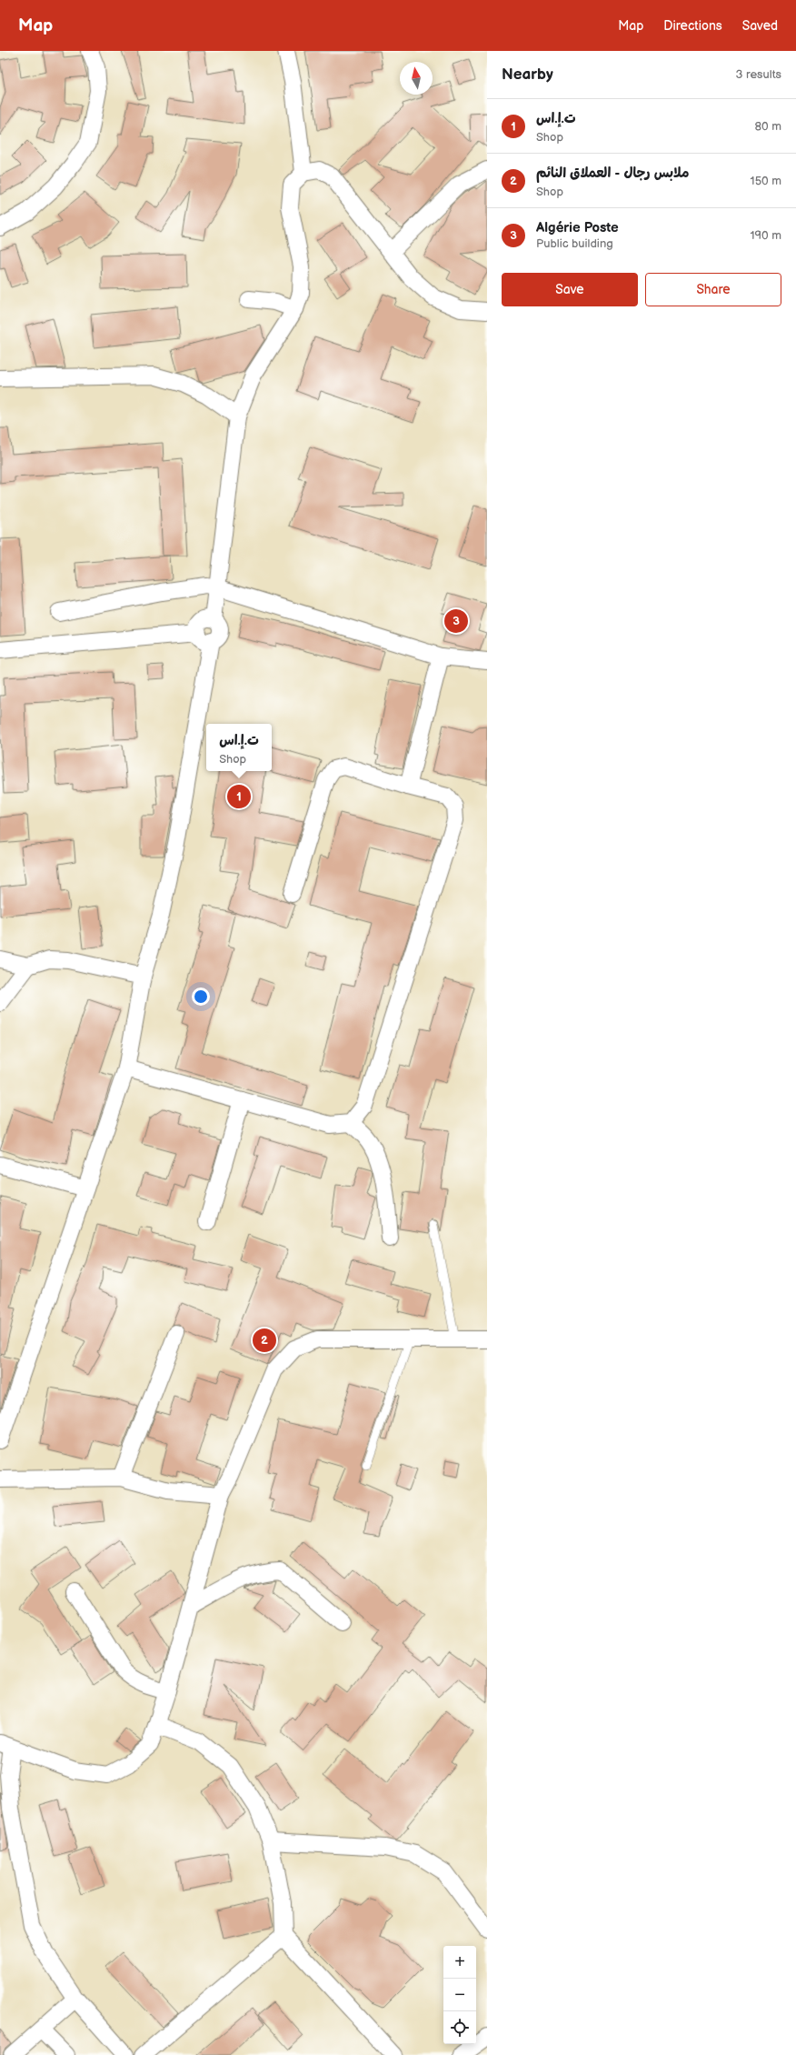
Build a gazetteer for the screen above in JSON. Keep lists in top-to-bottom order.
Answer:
{
  "north": "top",
  "page": {
    "header": "Map",
    "nav": ["Map", "Directions", "Saved"],
    "heading": ["Nearby", "3 results"],
    "list": [
      {
        "mark": "1",
        "name": "ت.إ.اس",
        "note": "Shop",
        "value": "80 m"
      },
      {
        "mark": "2",
        "name": "ملابس رجال - العملاق النائم",
        "note": "Shop",
        "value": "150 m"
      },
      {
        "mark": "3",
        "name": "Algérie Poste",
        "note": "Public building",
        "value": "190 m"
      }
    ],
    "buttons": ["Save", "Share"],
    "pins": ["3", "1", "2"],
    "popup": ["ت.إ.اس", "Shop"],
    "map_buttons": ["+", "−"]
  }
}
